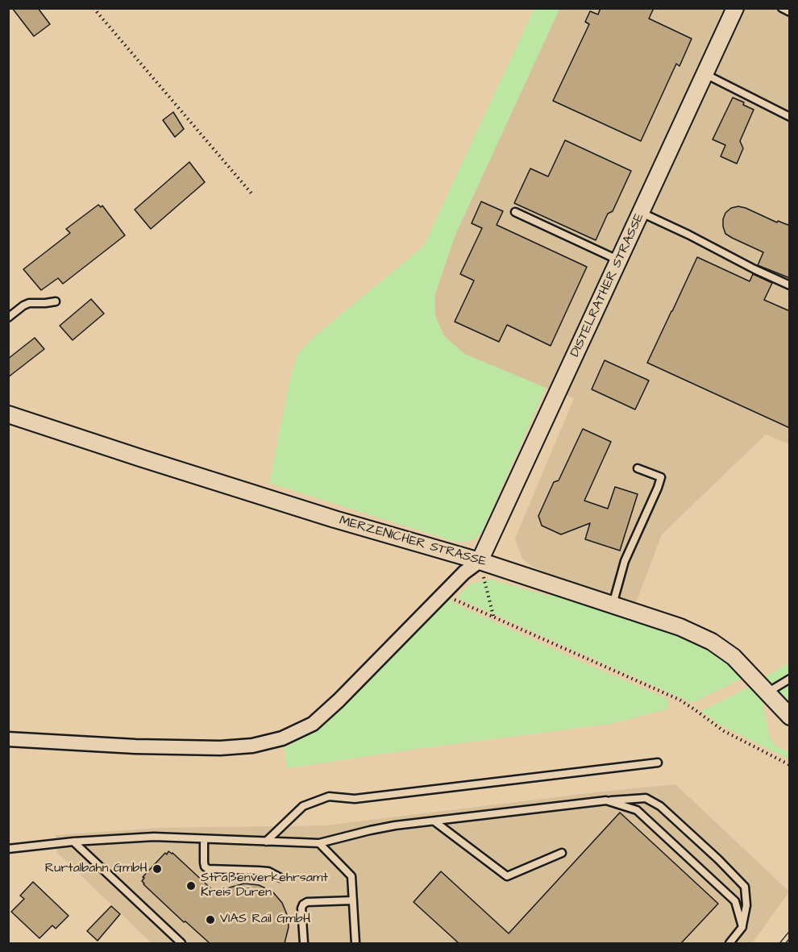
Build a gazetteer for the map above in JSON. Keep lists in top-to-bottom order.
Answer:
{
  "streets": {
    "street": ["DISTELRATHER STRASSE", "MERZENICHER STRASSE"]
  },
  "crossings": [
    ["DISTELRATHER STRASSE", "MERZENICHER STRASSE"]
  ],
  "places": ["Rurtalbahn GmbH", "Straßenverkehrsamt Kreis Düren", "VIAS Rail GmbH"]
}
